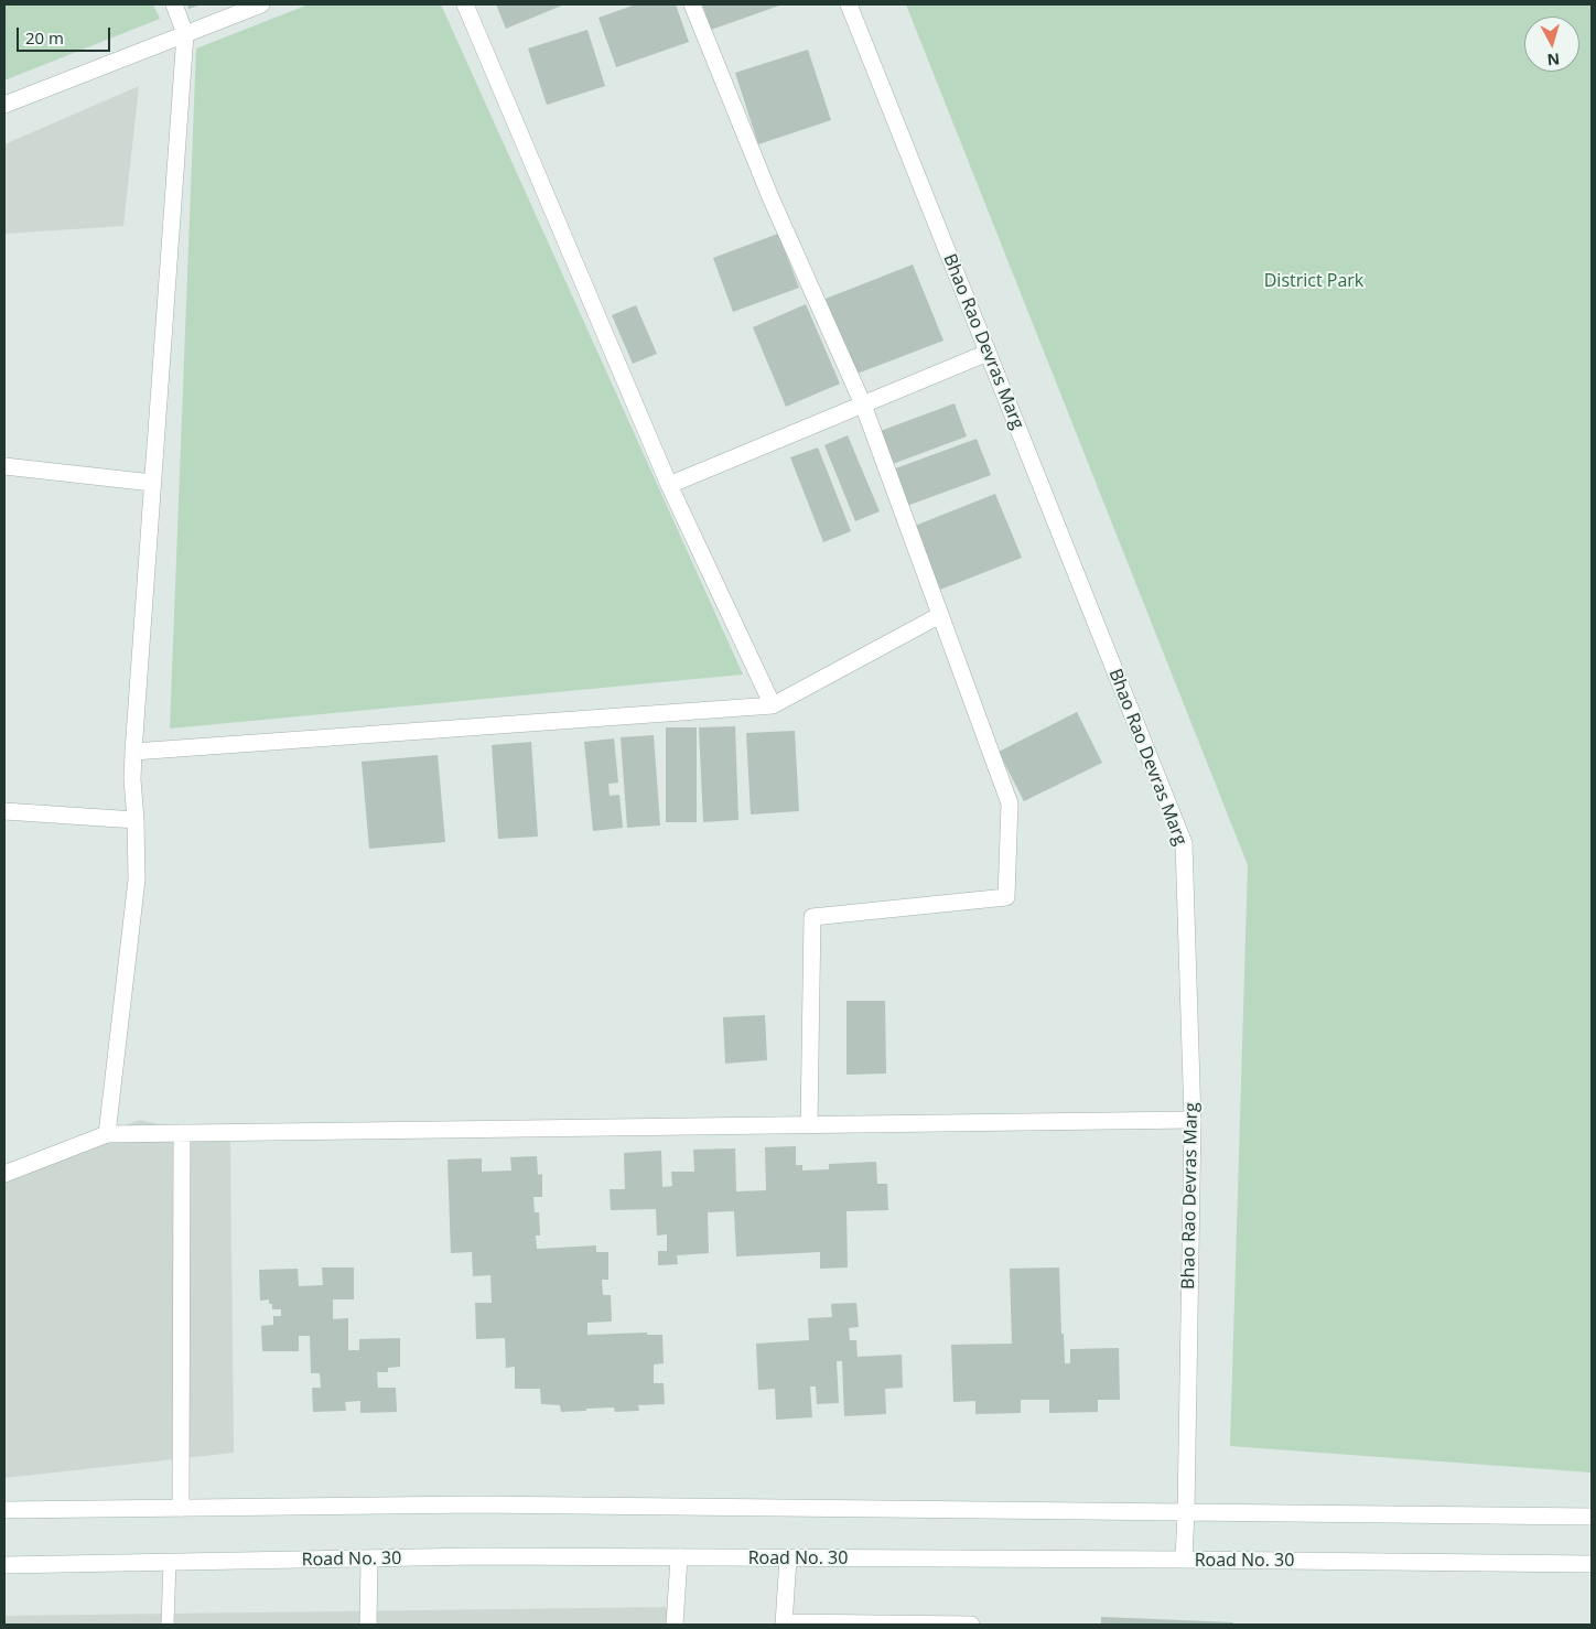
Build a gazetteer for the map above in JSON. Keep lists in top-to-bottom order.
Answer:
{
  "streets": {
    "street": ["Bhao Rao Devras Marg", "Road No. 30"]
  },
  "crossings": [
    ["Bhao Rao Devras Marg", "Road No. 30"]
  ],
  "parks": ["District Park"],
  "scale_bar": "20 m",
  "north": "bottom"
}
